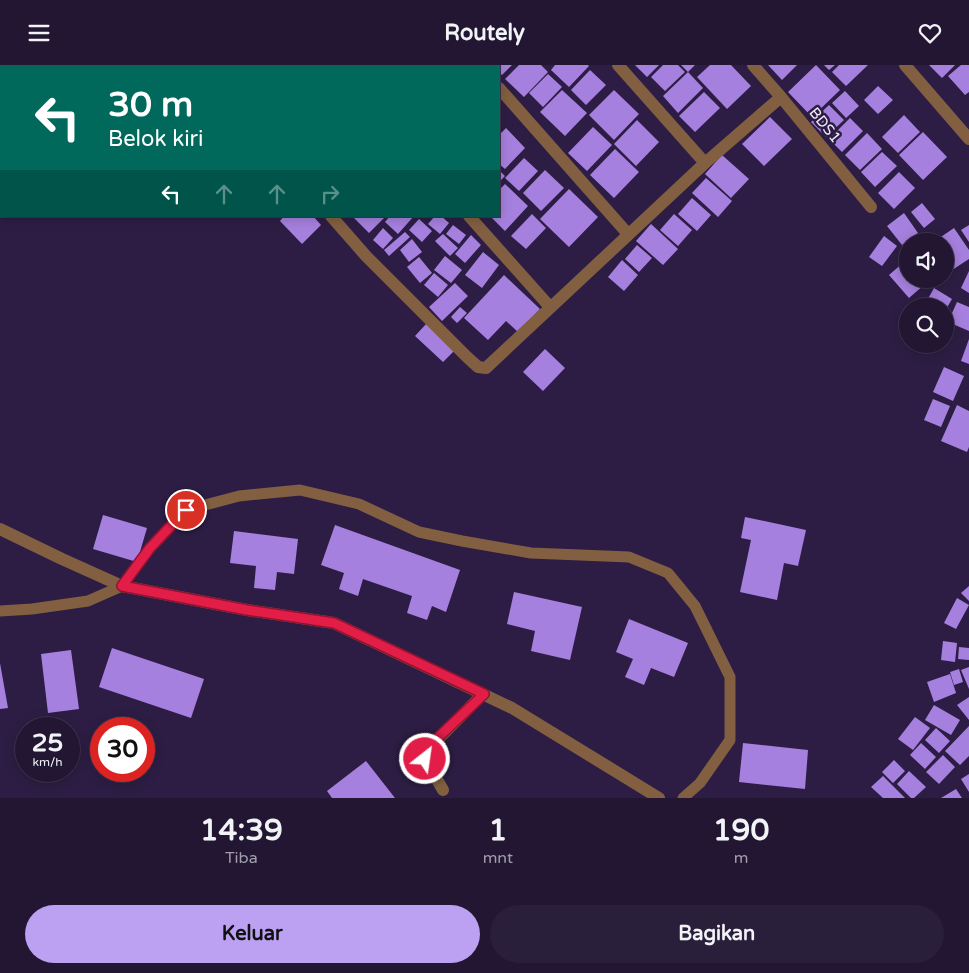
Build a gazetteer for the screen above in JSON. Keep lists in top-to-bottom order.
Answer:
{
  "streets": {
    "street": ["BDS1"]
  },
  "page": {
    "header": "Routely",
    "turn": ["30 m", "Belok kiri"],
    "speed": "25 km/h",
    "limit": "30",
    "eta": [
      "14:39",
      "Tiba",
      "1",
      "mnt",
      "190",
      "m"
    ],
    "buttons": ["Keluar", "Bagikan"]
  }
}
